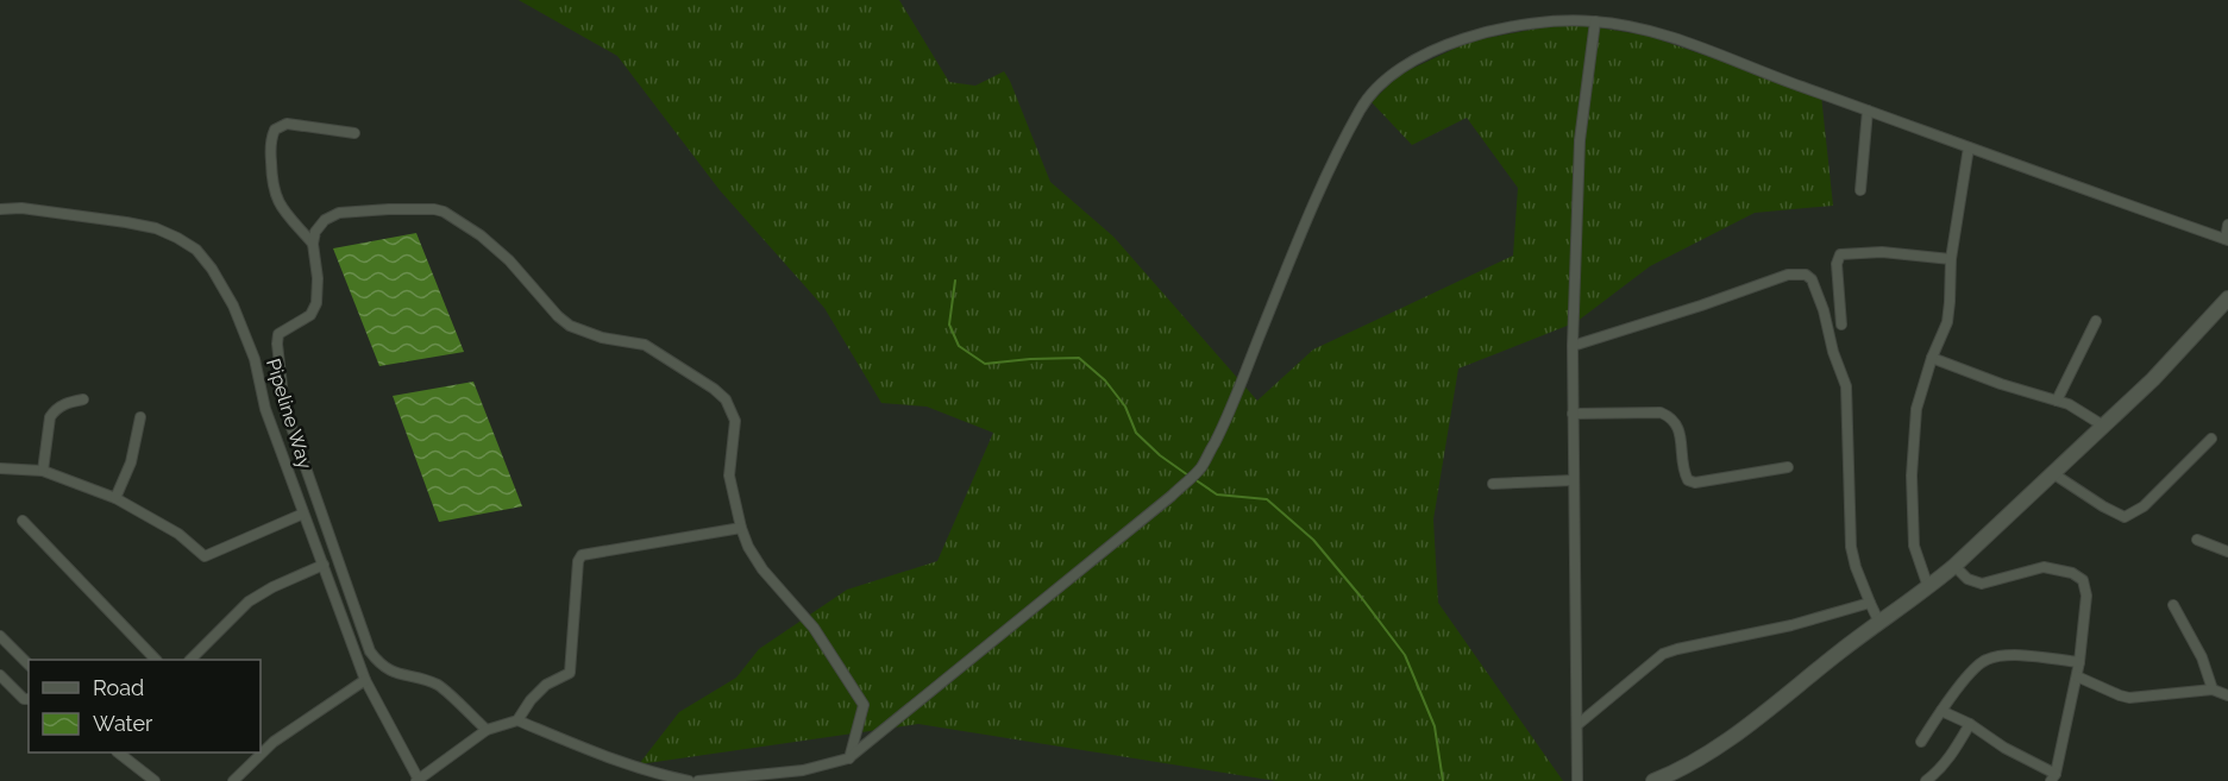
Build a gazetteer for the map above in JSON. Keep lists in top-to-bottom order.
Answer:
{
  "streets": {
    "street": ["Pipeline Way"]
  },
  "legend": ["Road", "Water"]
}
